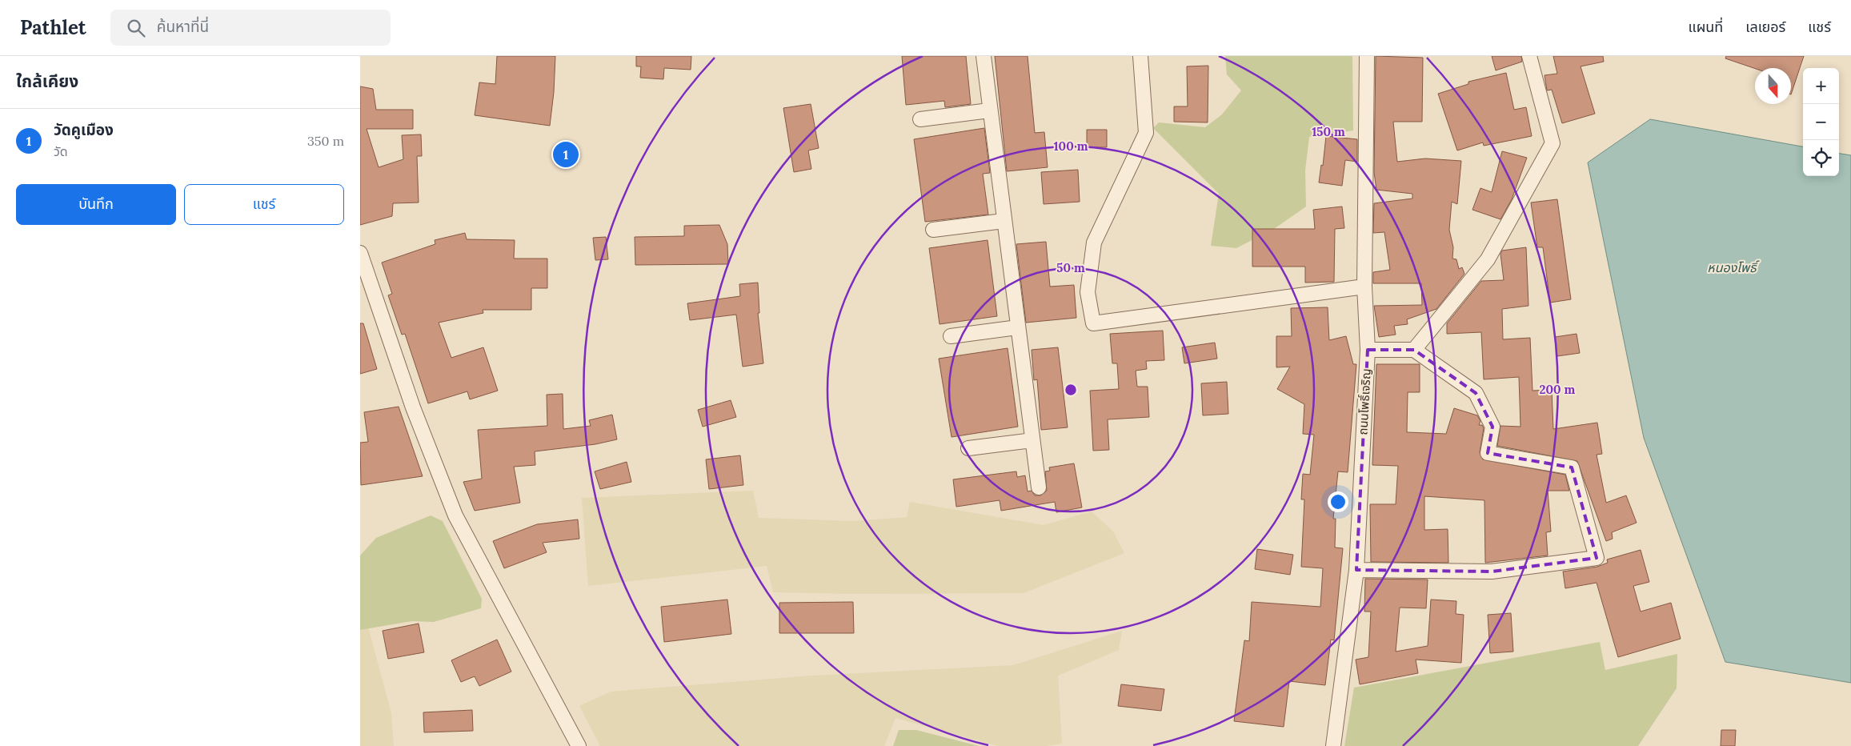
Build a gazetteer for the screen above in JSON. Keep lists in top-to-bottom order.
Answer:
{
  "streets": {
    "street": ["ถนนโพธิ์เจริญ"]
  },
  "water": ["หนองโพธิ์"],
  "north": "bottom",
  "page": {
    "header": "Pathlet",
    "search": "ค้นหาที่นี่",
    "nav": ["แผนที่", "เลเยอร์", "แชร์"],
    "heading": "ใกล้เคียง",
    "map_buttons": ["+", "−"],
    "list": [
      {
        "mark": "1",
        "name": "วัดคูเมือง",
        "note": "วัด",
        "value": "350 m"
      }
    ],
    "pins": "1",
    "buttons": ["บันทึก", "แชร์"]
  },
  "rings": [
    "150 m",
    "100 m",
    "50 m",
    "200 m"
  ]
}
